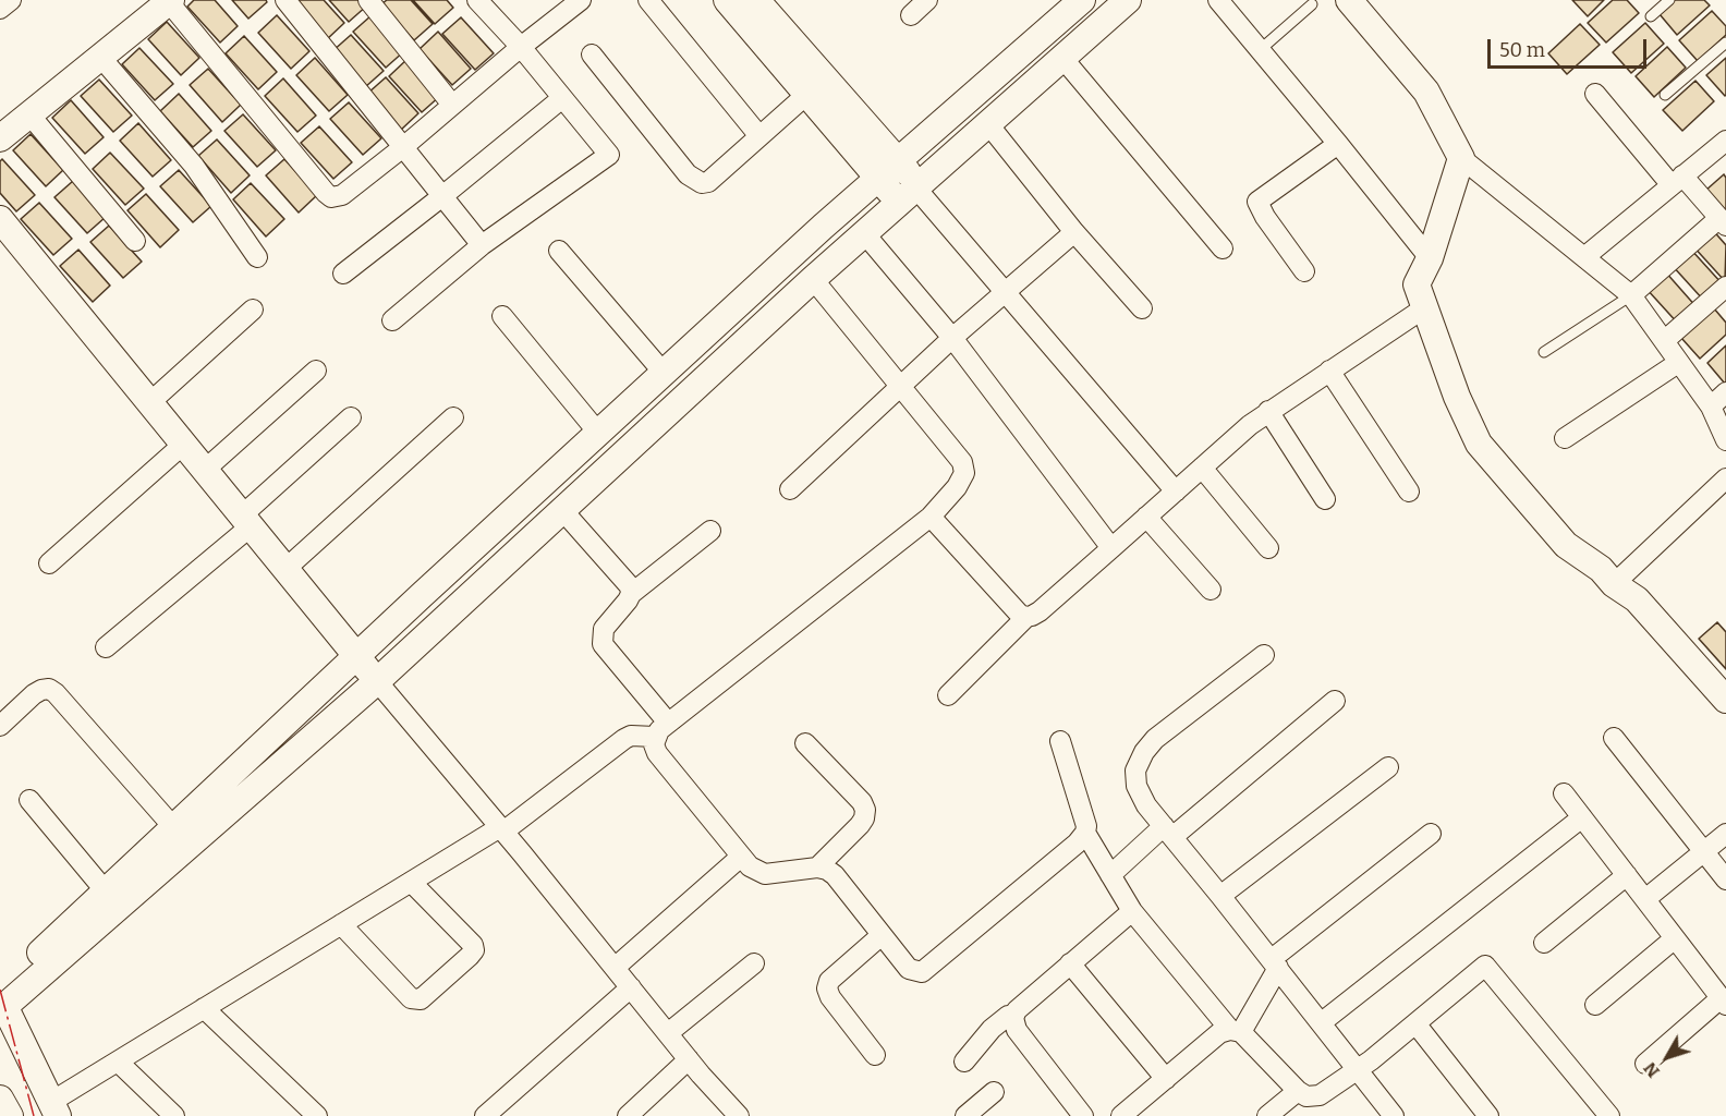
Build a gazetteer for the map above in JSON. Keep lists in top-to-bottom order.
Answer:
{
  "scale_bar": "50 m",
  "north": "bottom left"
}
